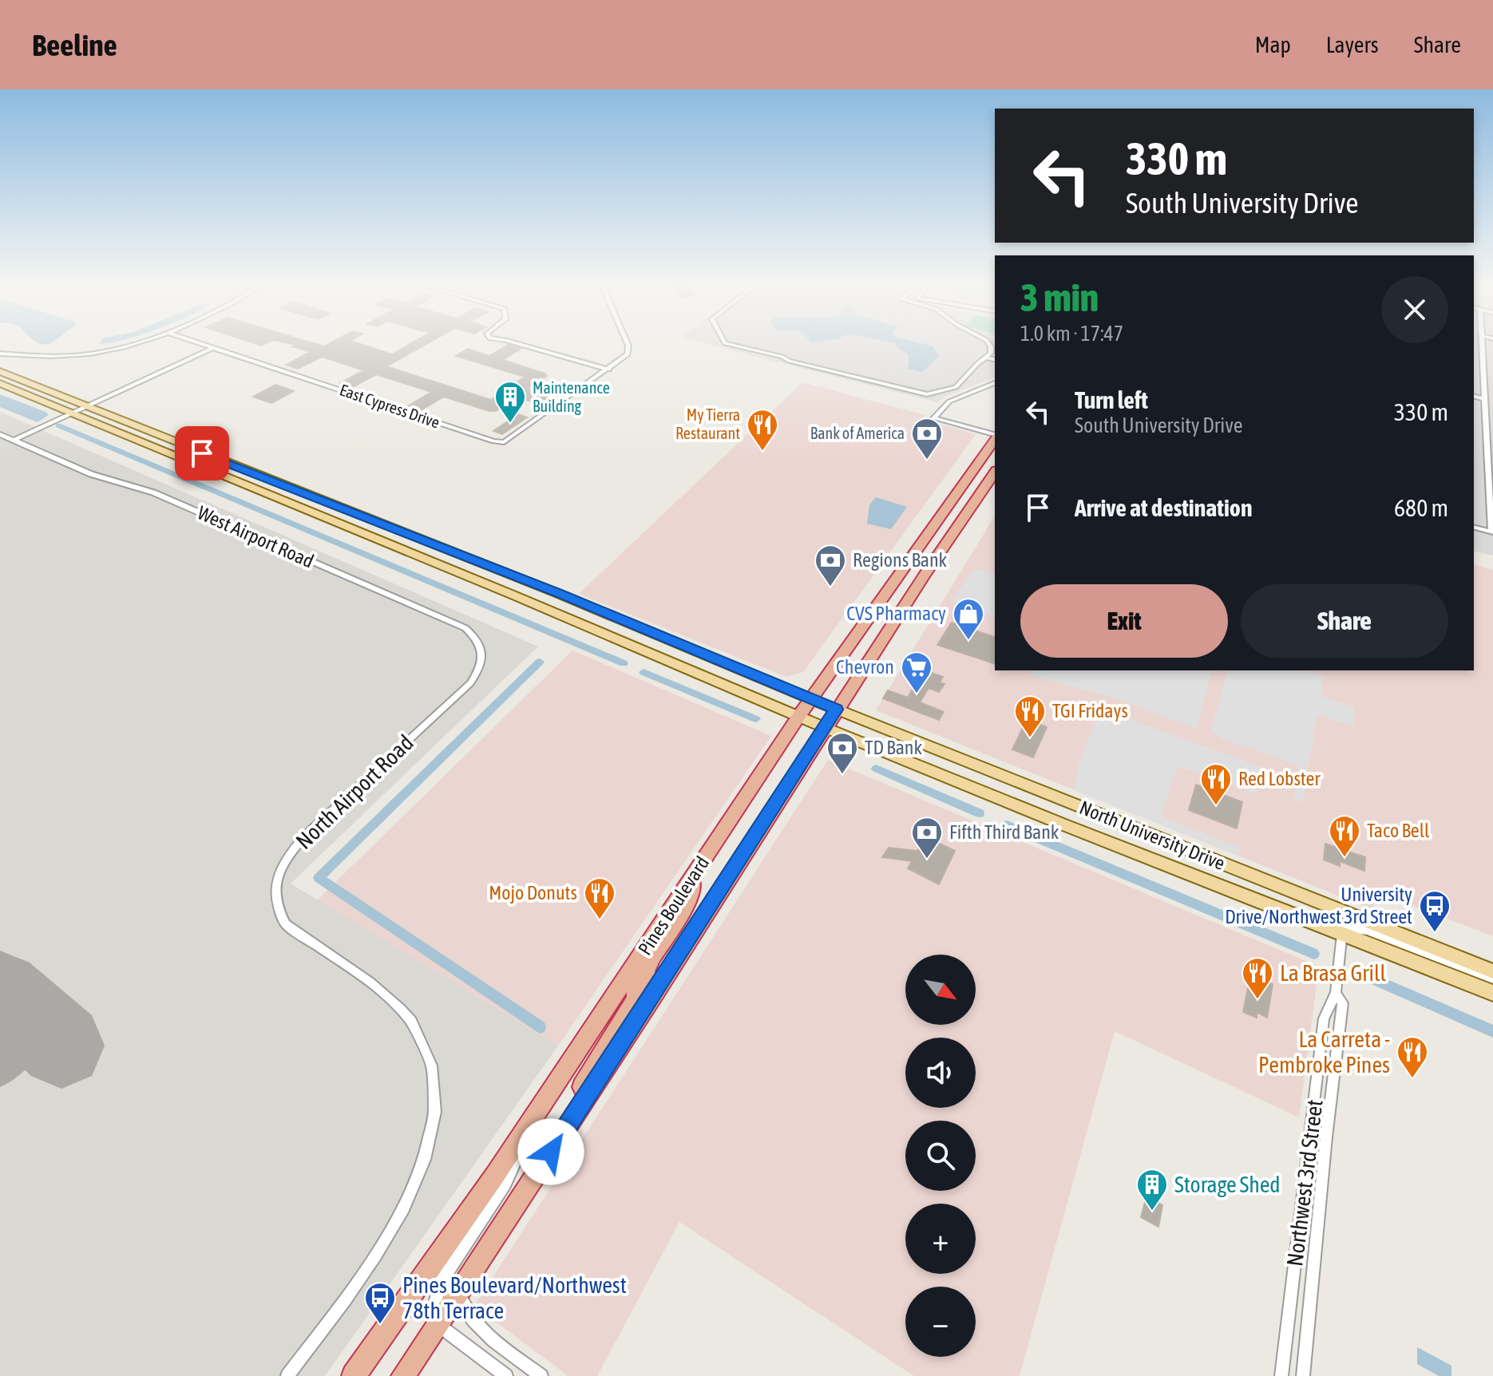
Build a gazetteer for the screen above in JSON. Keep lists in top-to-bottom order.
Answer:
{
  "streets": {
    "highway": ["Pines Boulevard"],
    "main road": ["North University Drive"],
    "street": [
      "East Cypress Drive",
      "West Airport Road",
      "North Airport Road",
      "Northwest 3rd Street"
    ]
  },
  "crossings": [
    ["West Airport Road", "North Airport Road"],
    ["North University Drive", "Pines Boulevard"],
    ["North University Drive", "Northwest 3rd Street"]
  ],
  "places": {
    "building": ["Maintenance Building", "Storage Shed"],
    "restaurant": [
      "My Tierra Restaurant",
      "TGI Fridays",
      "Red Lobster",
      "Taco Bell",
      "Mojo Donuts",
      "La Brasa Grill",
      "La Carreta - Pembroke Pines"
    ],
    "bank": [
      "Bank of America",
      "Regions Bank",
      "TD Bank",
      "Fifth Third Bank"
    ],
    "shop": ["CVS Pharmacy"],
    "supermarket": ["Chevron"],
    "bus stop": ["University Drive/Northwest 3rd Street", "Pines Boulevard/Northwest 78th Terrace"]
  },
  "north": "bottom right",
  "page": {
    "header": "Beeline",
    "nav": ["Map", "Layers", "Share"],
    "turn": ["330 m", "South University Drive"],
    "heading": ["3 min", "1.0 km · 17:47"],
    "list": [
      {
        "name": "Turn left",
        "note": "South University Drive",
        "value": "330 m"
      },
      {
        "name": "Arrive at destination",
        "value": "680 m"
      }
    ],
    "buttons": ["Exit", "Share"],
    "map_buttons": ["+", "−"]
  }
}
